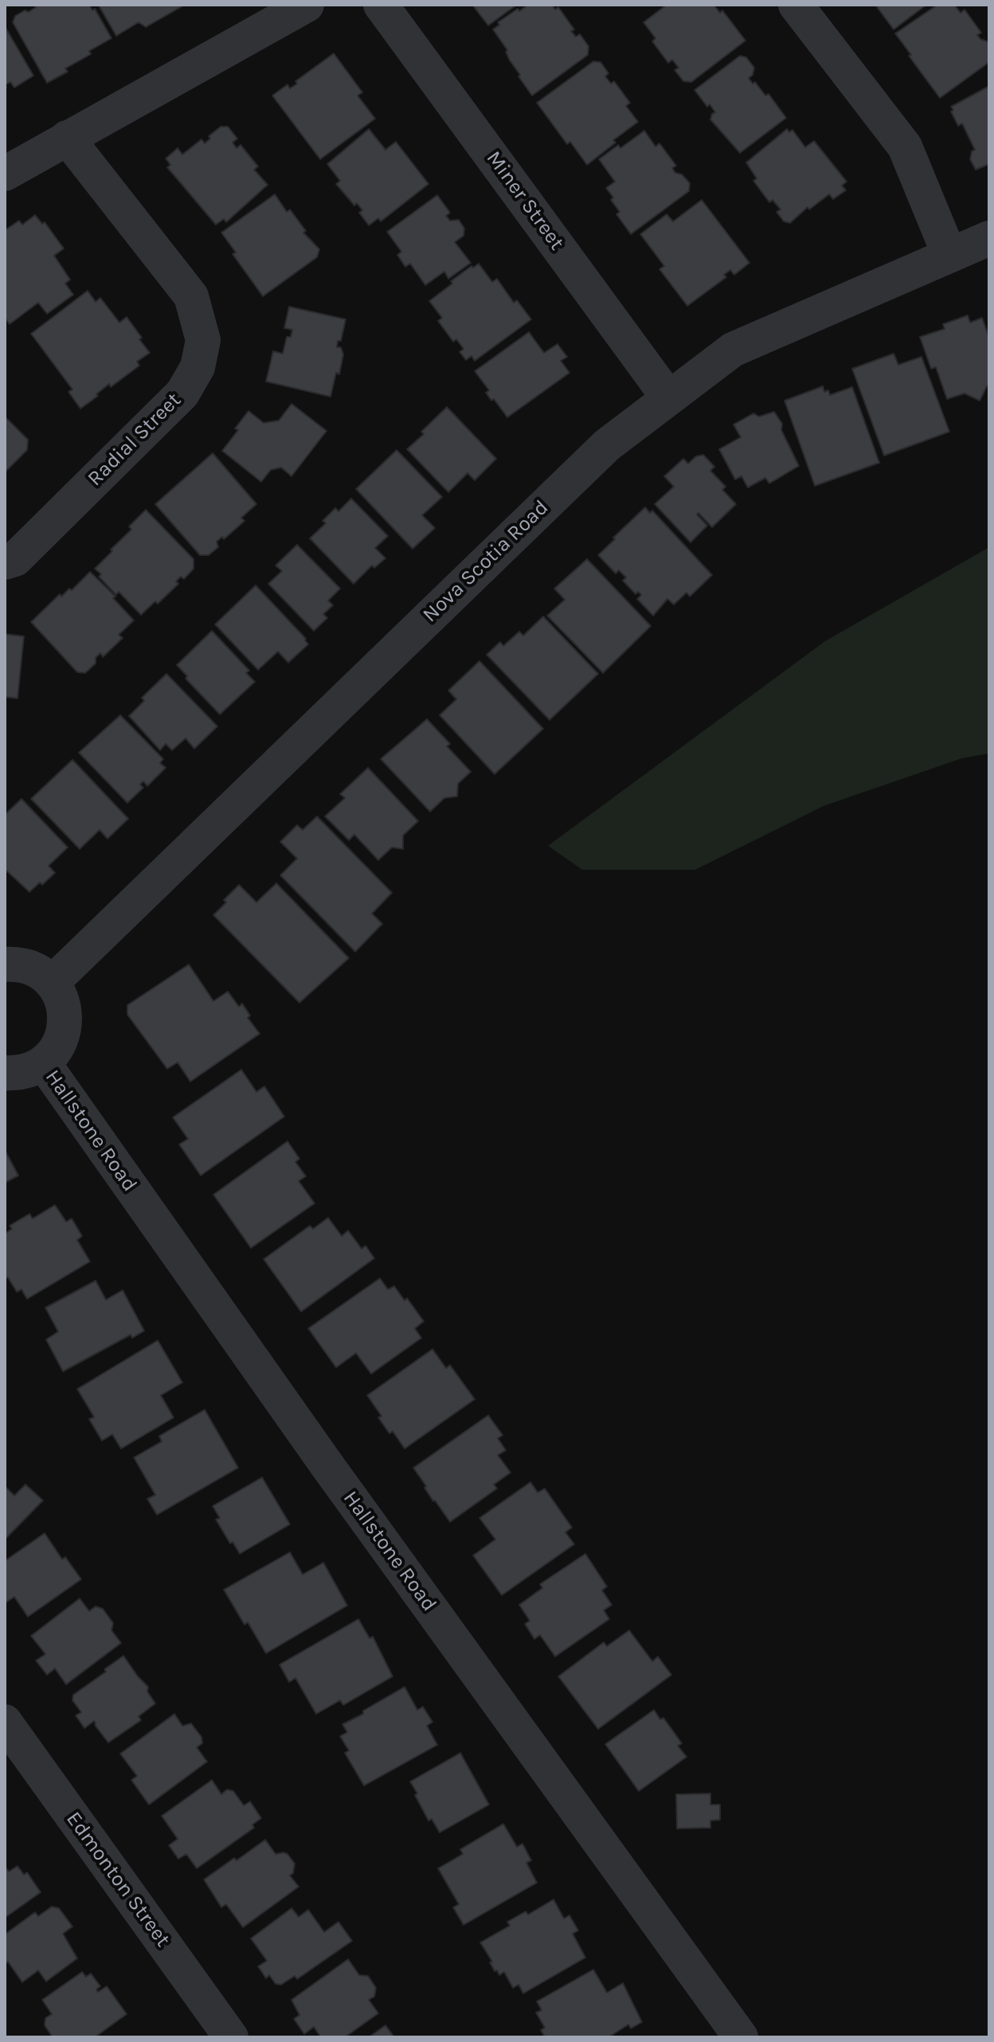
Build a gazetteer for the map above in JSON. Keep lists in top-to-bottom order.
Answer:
{
  "streets": {
    "street": [
      "Miner Street",
      "Radial Street",
      "Nova Scotia Road",
      "Hallstone Road",
      "Edmonton Street"
    ]
  },
  "crossings": [
    ["Miner Street", "Nova Scotia Road"]
  ]
}
